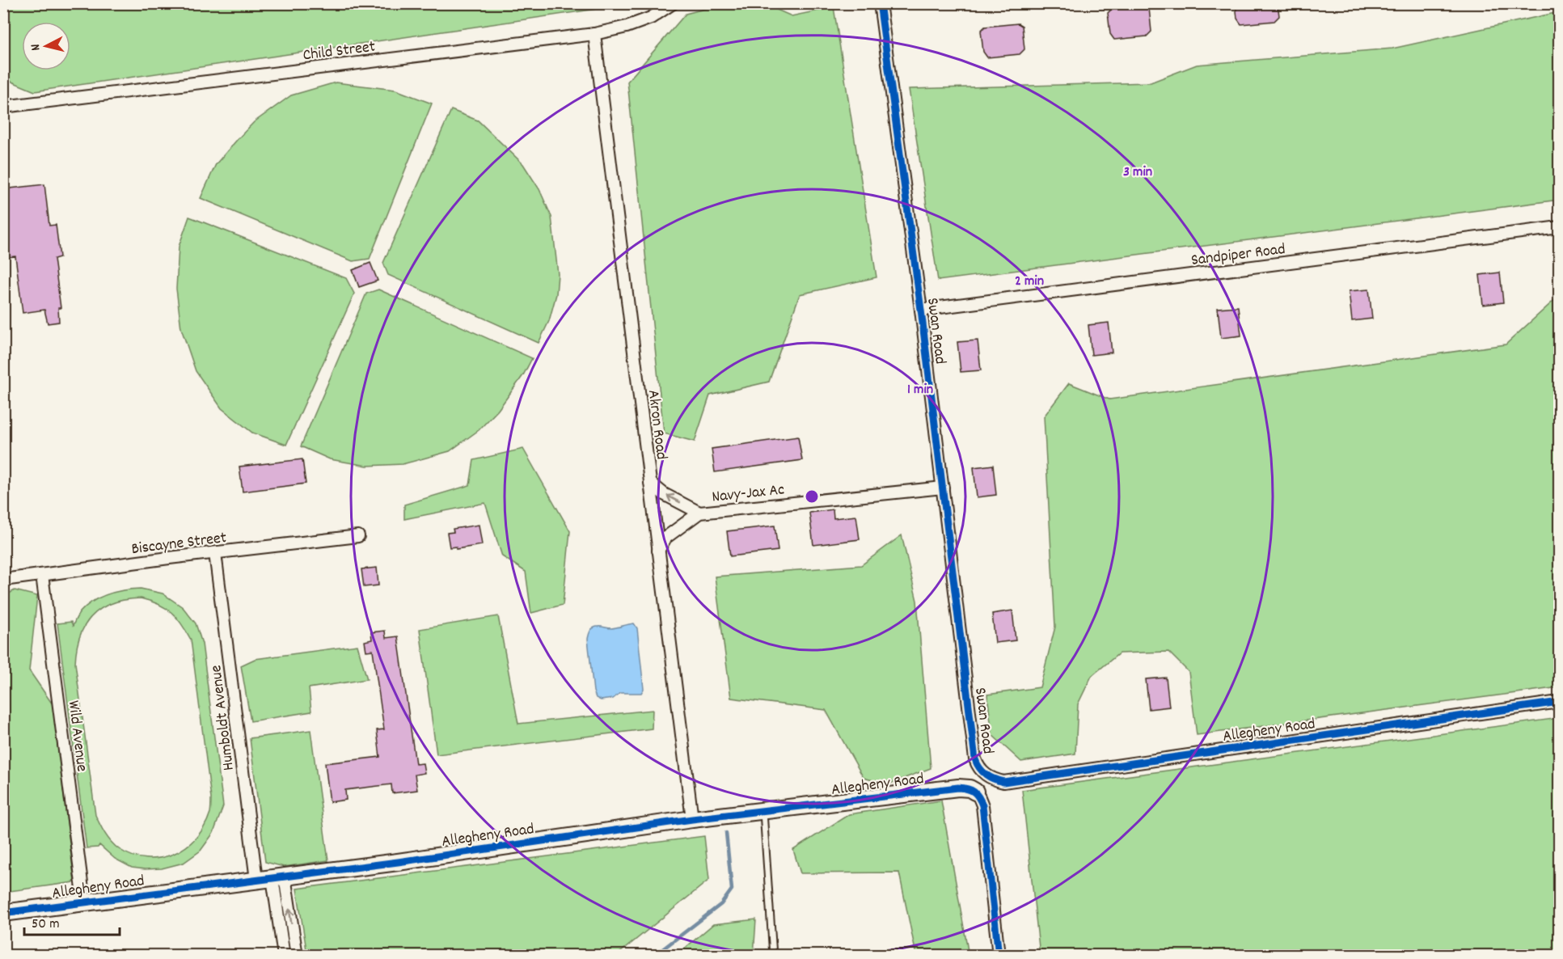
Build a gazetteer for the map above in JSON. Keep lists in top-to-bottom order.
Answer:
{
  "streets": {
    "street": [
      "Child Street",
      "Sandpiper Road",
      "Swan Road",
      "Akron Road",
      "Navy-Jax Ac",
      "Biscayne Street",
      "Humboldt Avenue",
      "Allegheny Road",
      "Wild Avenue"
    ]
  },
  "crossings": [
    ["Child Street", "Akron Road"],
    ["Sandpiper Road", "Swan Road"],
    ["Swan Road", "Navy-Jax Ac"],
    ["Swan Road", "Allegheny Road"],
    ["Akron Road", "Navy-Jax Ac"],
    ["Akron Road", "Allegheny Road"],
    ["Biscayne Street", "Humboldt Avenue"],
    ["Biscayne Street", "Wild Avenue"],
    ["Humboldt Avenue", "Allegheny Road"],
    ["Allegheny Road", "Wild Avenue"]
  ],
  "scale_bar": "50 m",
  "north": "left",
  "rings": ["3 min", "2 min", "1 min"]
}
